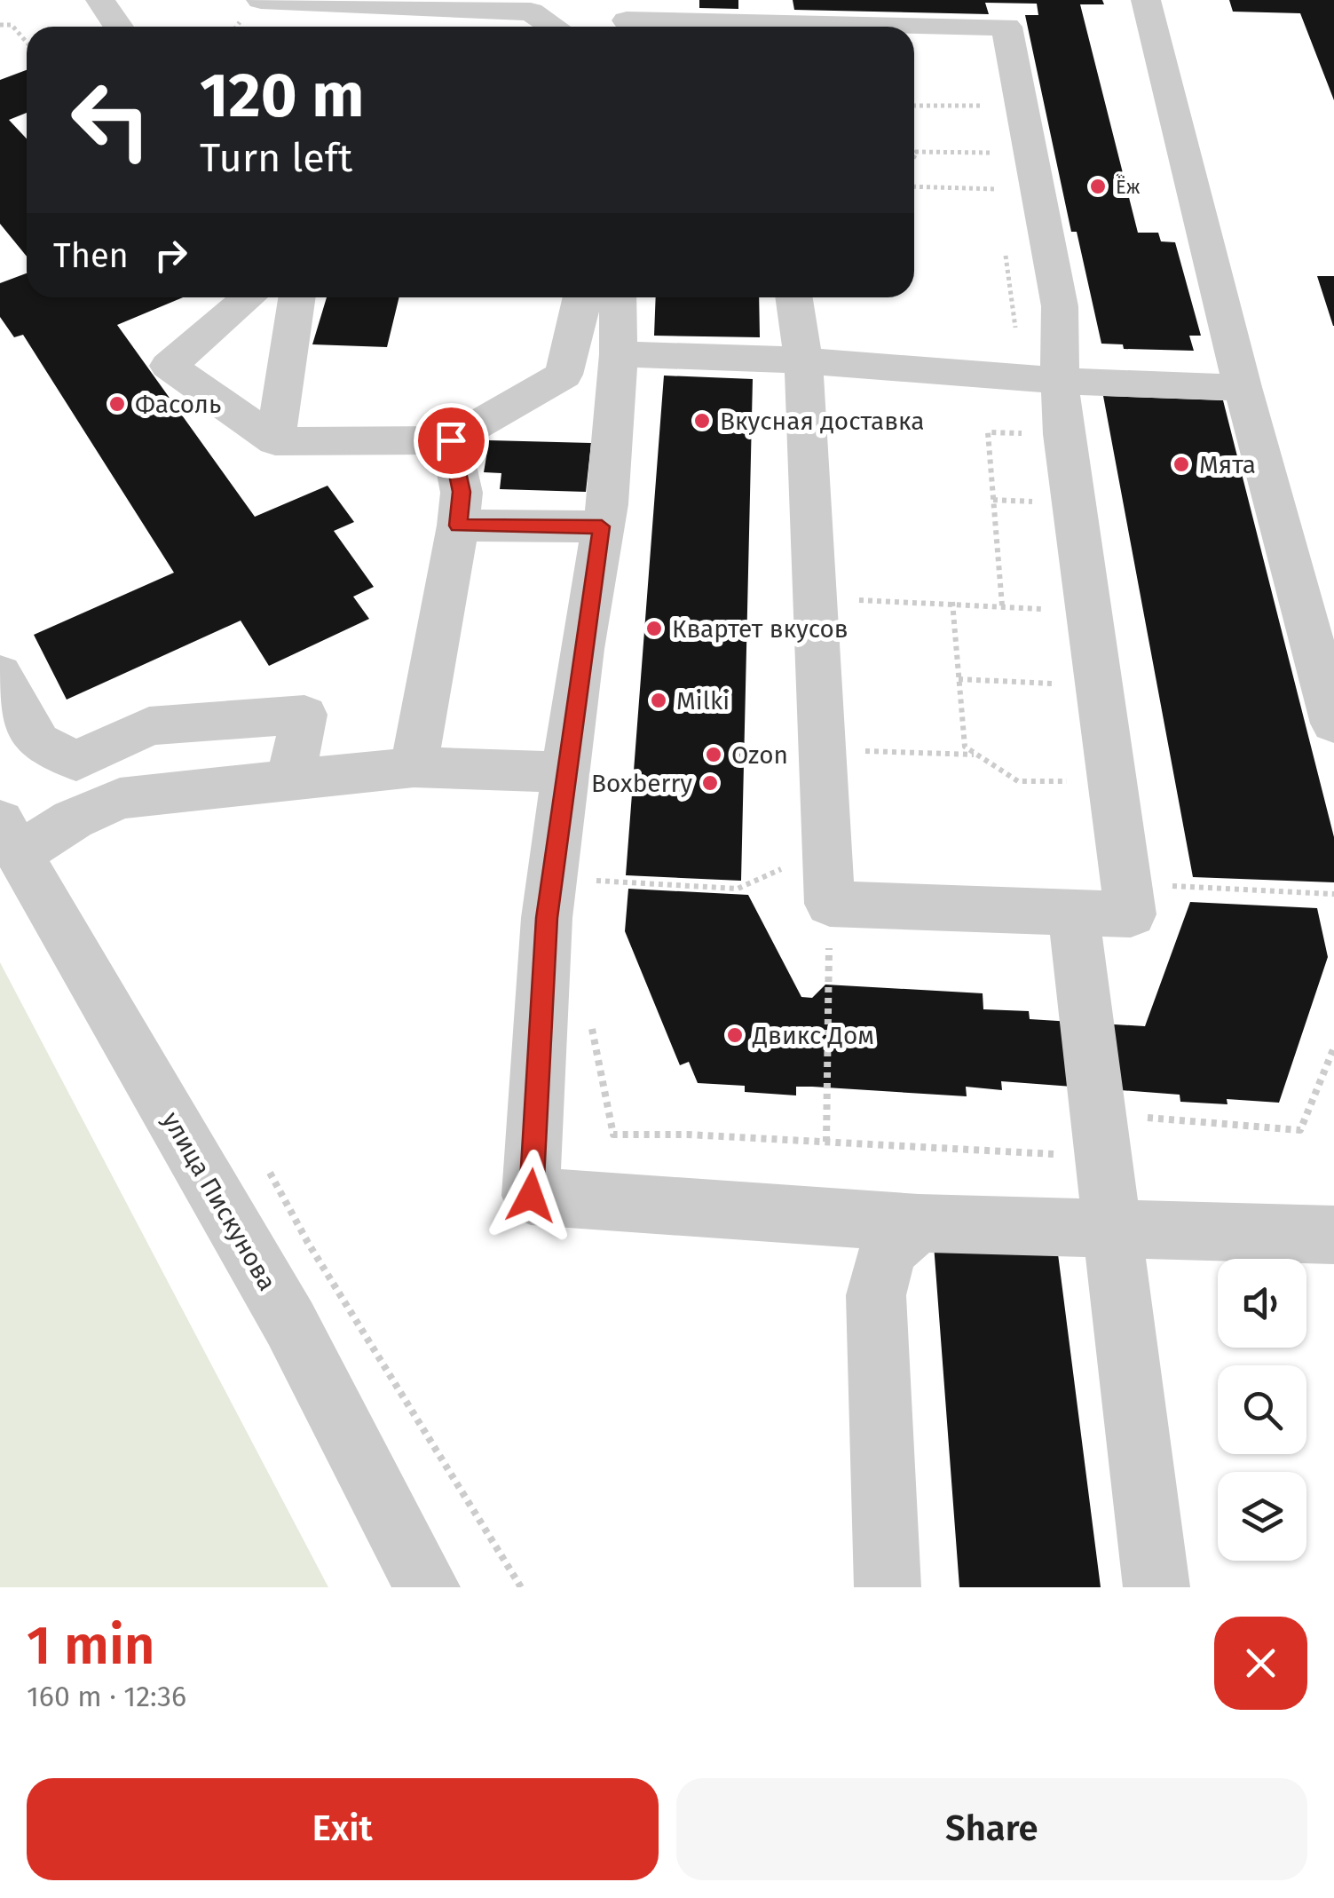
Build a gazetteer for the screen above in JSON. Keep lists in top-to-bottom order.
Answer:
{
  "streets": {
    "street": ["улица Пискунова"]
  },
  "places": [
    "Ёж",
    "Фасоль",
    "Вкусная доставка",
    "Мята",
    "Квартет вкусов",
    "Milki",
    "Ozon",
    "Boxberry",
    "Двикс Дом"
  ],
  "page": {
    "turn": ["120 m", "Turn left"],
    "then": "Then",
    "heading": ["1 min", "160 m · 12:36"],
    "buttons": ["Exit", "Share"]
  }
}
